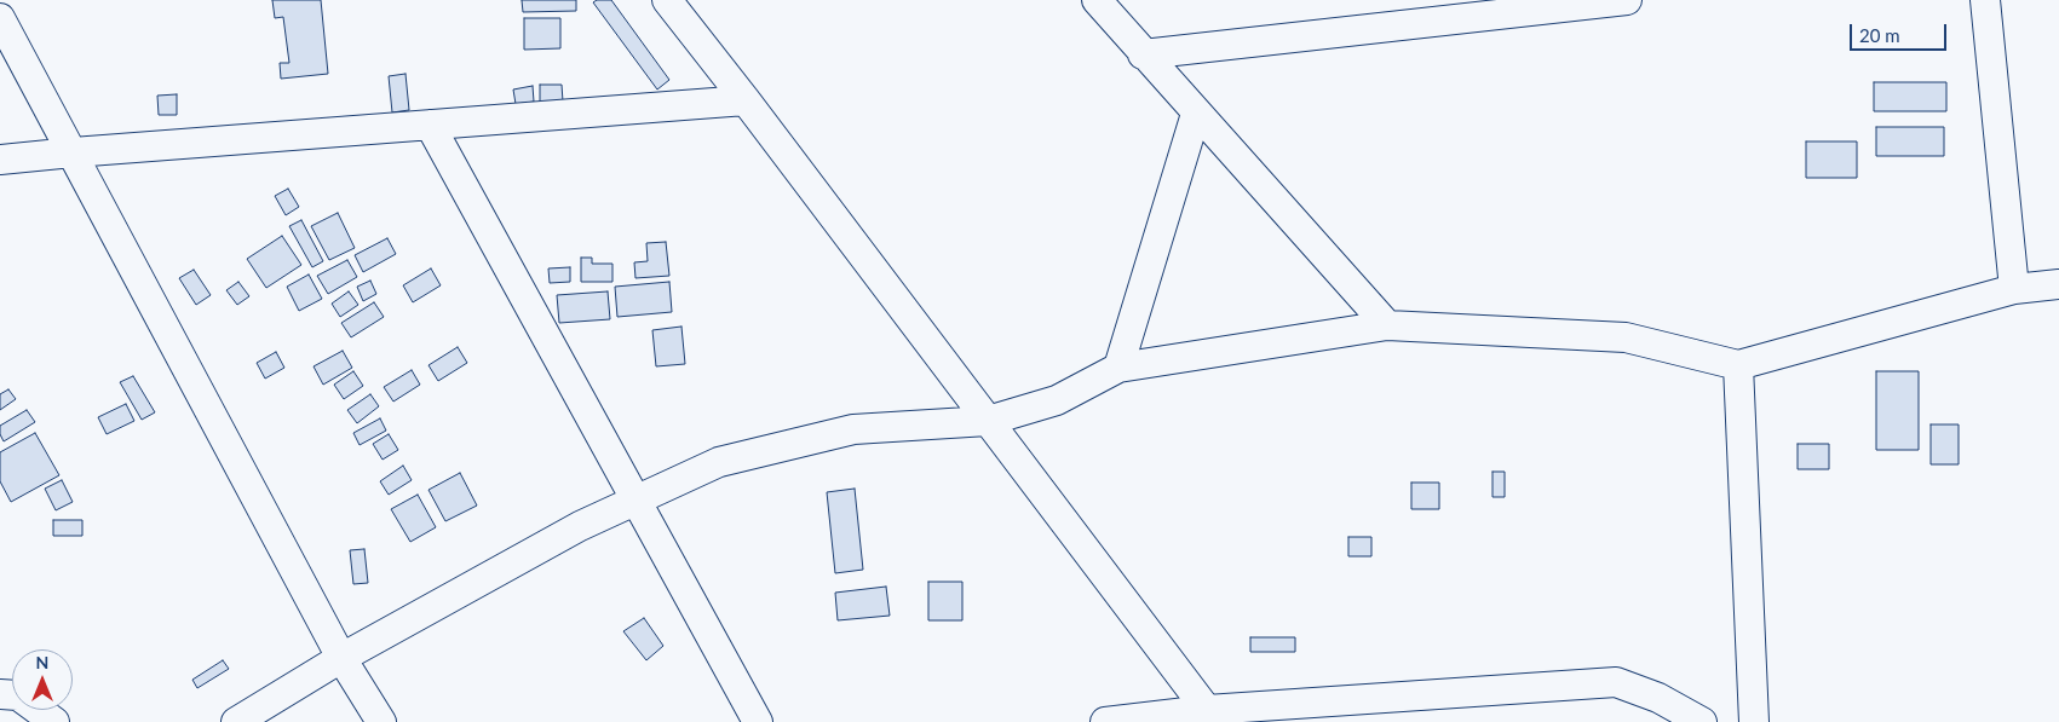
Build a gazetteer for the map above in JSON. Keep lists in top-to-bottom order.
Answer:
{
  "scale_bar": "20 m",
  "north": "top"
}
